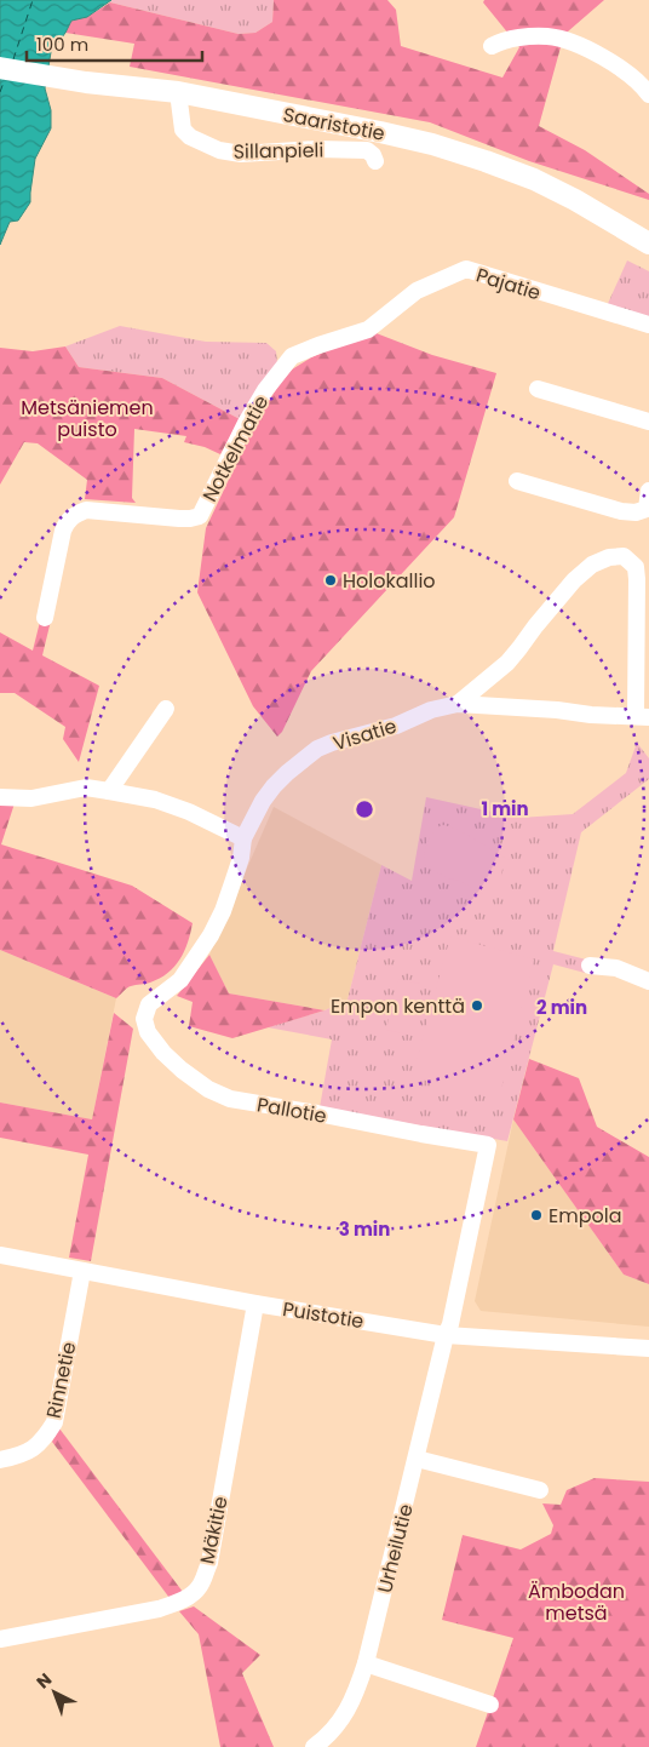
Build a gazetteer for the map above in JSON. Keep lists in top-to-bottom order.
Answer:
{
  "streets": {
    "main road": ["Saaristotie"],
    "street": [
      "Sillanpieli",
      "Pajatie",
      "Notkelmatie",
      "Visatie",
      "Pallotie",
      "Puistotie",
      "Rinnetie",
      "Mäkitie",
      "Urheilutie"
    ]
  },
  "crossings": [
    ["Saaristotie", "Sillanpieli"],
    ["Pajatie", "Notkelmatie"],
    ["Visatie", "Pallotie"],
    ["Pallotie", "Urheilutie"],
    ["Puistotie", "Rinnetie"],
    ["Puistotie", "Mäkitie"],
    ["Puistotie", "Urheilutie"]
  ],
  "parks": ["Metsäniemen puisto", "Ämbodan metsä"],
  "places": ["Holokallio", "Empon kenttä", "Empola"],
  "scale_bar": "100 m",
  "north": "top left",
  "rings": ["1 min", "2 min", "3 min"]
}
